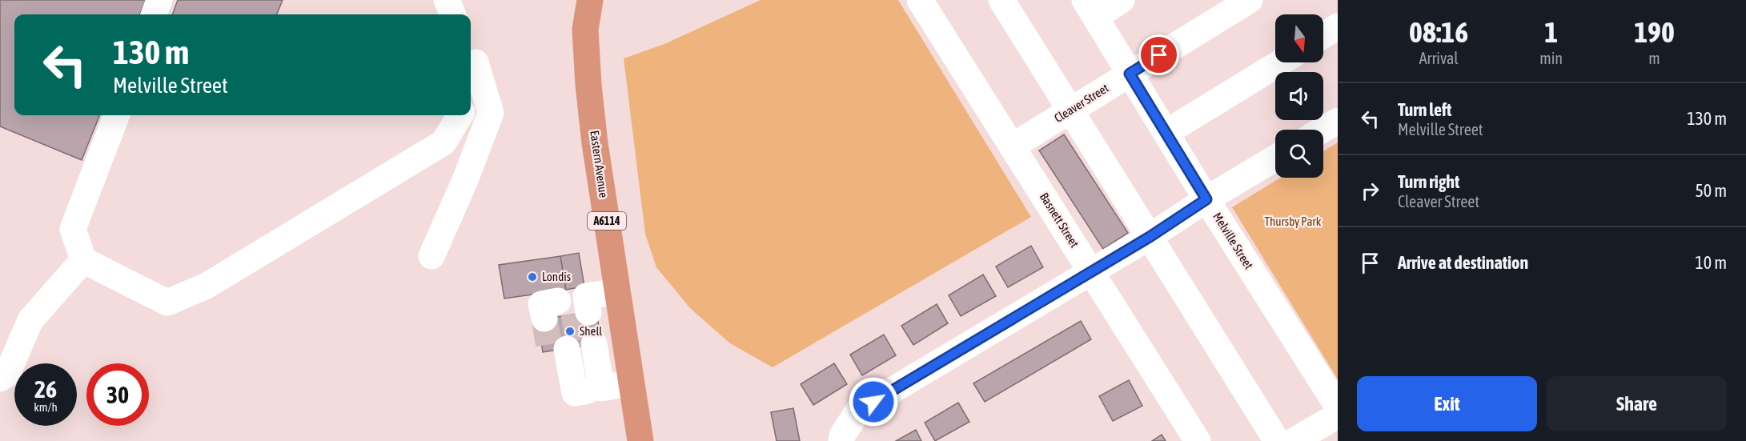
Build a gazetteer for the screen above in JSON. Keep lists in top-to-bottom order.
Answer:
{
  "streets": {
    "highway": ["Eastern Avenue", "A6114"],
    "street": ["Cleaver Street", "Basnett Street", "Melville Street"]
  },
  "crossings": [
    ["Cleaver Street", "Basnett Street"],
    ["Cleaver Street", "Melville Street"]
  ],
  "parks": ["Thursby Park"],
  "places": ["Londis", "Shell"],
  "north": "bottom",
  "page": {
    "eta": [
      "08:16",
      "Arrival",
      "1",
      "min",
      "190",
      "m"
    ],
    "turn": ["130 m", "Melville Street"],
    "list": [
      {
        "name": "Turn left",
        "note": "Melville Street",
        "value": "130 m"
      },
      {
        "name": "Turn right",
        "note": "Cleaver Street",
        "value": "50 m"
      },
      {
        "name": "Arrive at destination",
        "value": "10 m"
      }
    ],
    "speed": "26 km/h",
    "limit": "30",
    "buttons": ["Exit", "Share"]
  }
}
